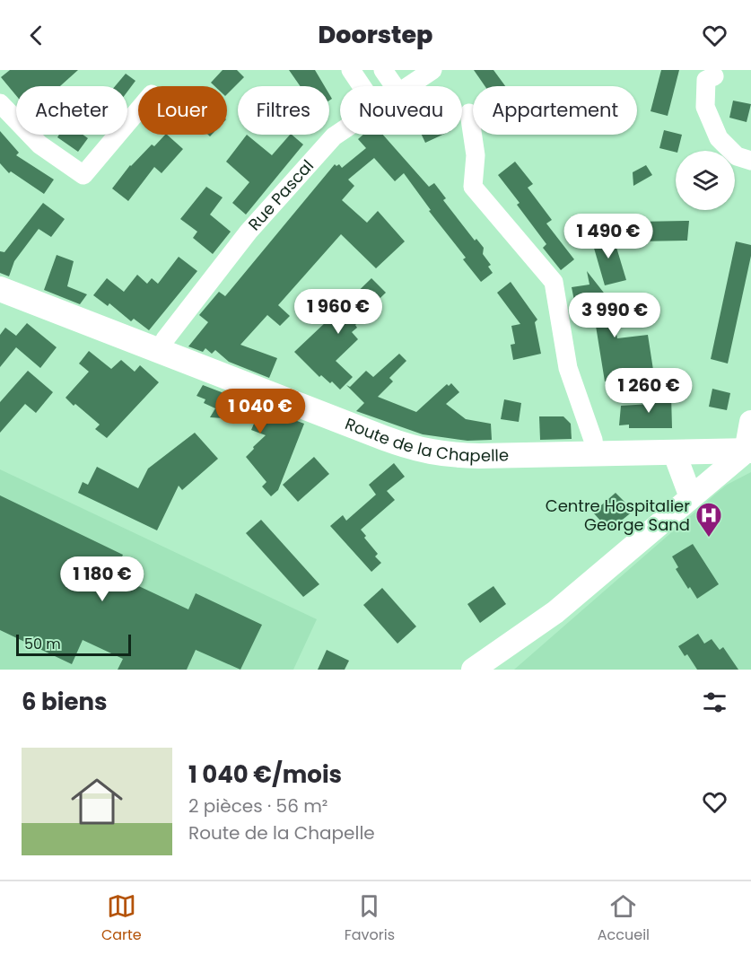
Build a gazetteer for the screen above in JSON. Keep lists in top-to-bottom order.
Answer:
{
  "streets": {
    "main road": ["Route de la Chapelle"],
    "street": ["Rue Pascal"]
  },
  "crossings": [
    ["Rue Pascal", "Route de la Chapelle"]
  ],
  "places": {
    "hospital": ["Centre Hospitalier George Sand"]
  },
  "scale_bar": "50 m",
  "page": {
    "header": "Doorstep",
    "chip": [
      "Acheter",
      "Louer",
      "Filtres",
      "Nouveau",
      "Appartement"
    ],
    "price": [
      "1 490 €",
      "1 960 €",
      "3 990 €",
      "1 260 €",
      "1 040 €",
      "1 180 €"
    ],
    "scale": "50 m",
    "heading": "6 biens",
    "list": [
      {
        "name": "1 040 €/mois",
        "note": "2 pièces · 56 m² · Route de la Chapelle"
      }
    ],
    "tabs": ["Carte", "Favoris", "Accueil"]
  }
}
